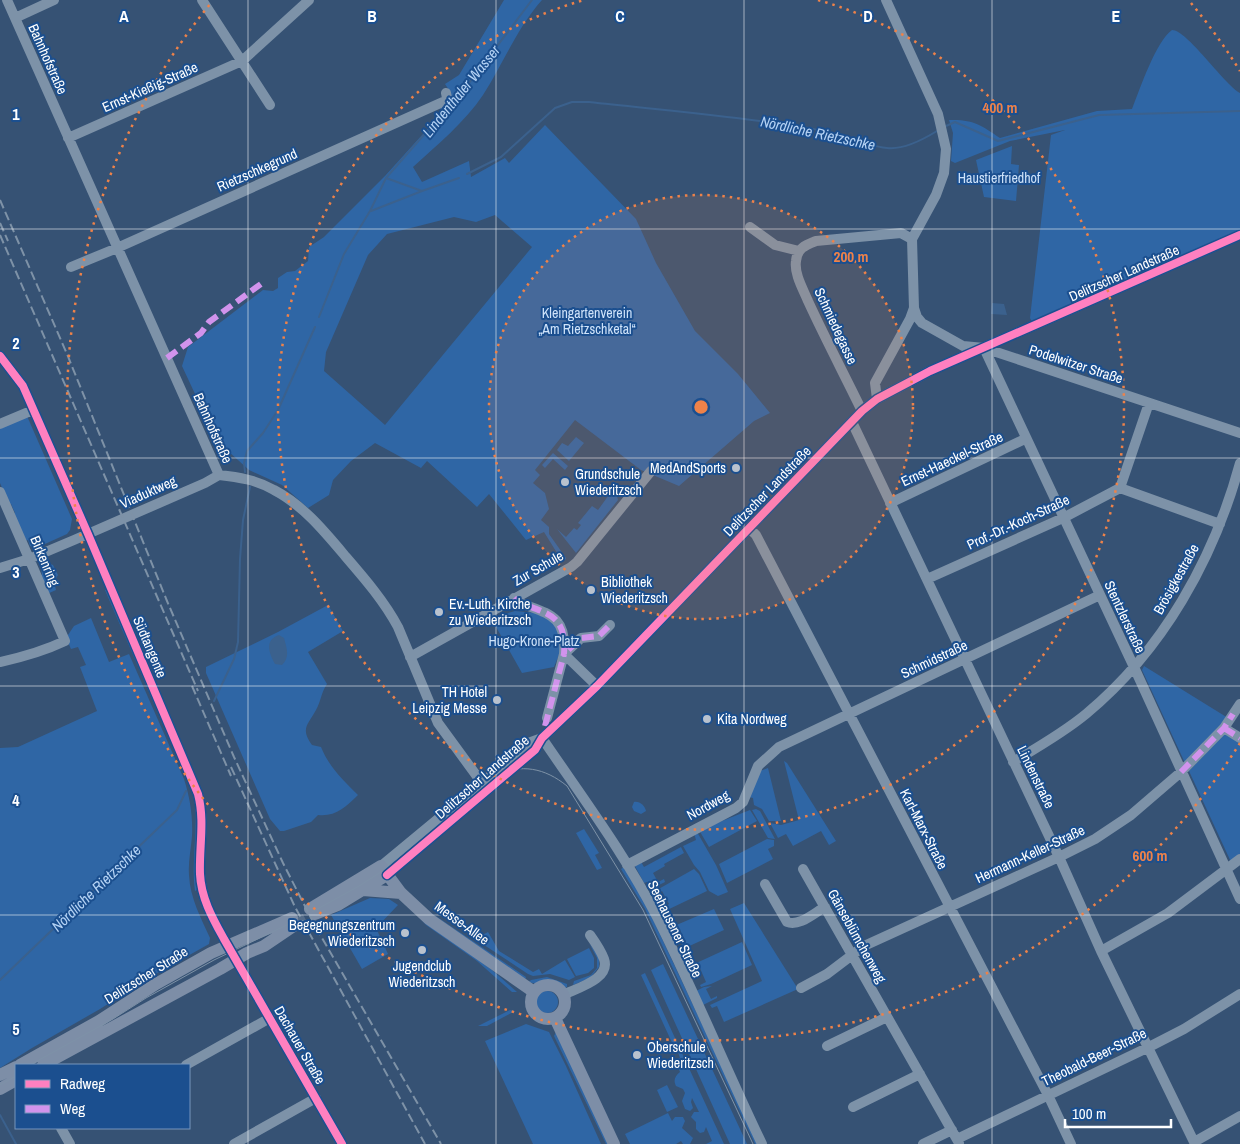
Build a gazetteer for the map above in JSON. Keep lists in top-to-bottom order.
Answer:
{
  "streets": {
    "main road": ["Delitzscher Landstraße", "Messe-Allee", "Delitzscher Straße"],
    "street": [
      "Bahnhofstraße",
      "Ernst-Kießig-Straße",
      "Rietzschkegrund",
      "Schmiedegasse",
      "Podelwitzer Straße",
      "Ernst-Haeckel-Straße",
      "Viaduktweg",
      "Prof.-Dr.-Koch-Straße",
      "Birkenring",
      "Zur Schule",
      "Brösigkestraße",
      "Stentzlerstraße",
      "Südtangente",
      "Schmidstraße",
      "Lindenstraße",
      "Nordweg",
      "Karl-Marx-Straße",
      "Hermann-Keller-Straße",
      "Seehausener Straße",
      "Gänseblümchenweg",
      "Dachauer Straße",
      "Theobald-Beer-Straße"
    ]
  },
  "crossings": [
    ["Bahnhofstraße", "Ernst-Kießig-Straße"],
    ["Bahnhofstraße", "Rietzschkegrund"],
    ["Bahnhofstraße", "Delitzscher Landstraße"],
    ["Bahnhofstraße", "Viaduktweg"],
    ["Bahnhofstraße", "Zur Schule"],
    ["Delitzscher Landstraße", "Schmiedegasse"],
    ["Delitzscher Landstraße", "Podelwitzer Straße"],
    ["Delitzscher Landstraße", "Stentzlerstraße"],
    ["Delitzscher Landstraße", "Lindenstraße"],
    ["Delitzscher Landstraße", "Karl-Marx-Straße"],
    ["Delitzscher Landstraße", "Messe-Allee"],
    ["Delitzscher Landstraße", "Seehausener Straße"],
    ["Podelwitzer Straße", "Stentzlerstraße"],
    ["Ernst-Haeckel-Straße", "Stentzlerstraße"],
    ["Ernst-Haeckel-Straße", "Lindenstraße"],
    ["Viaduktweg", "Birkenring"],
    ["Viaduktweg", "Südtangente"],
    ["Prof.-Dr.-Koch-Straße", "Stentzlerstraße"],
    ["Prof.-Dr.-Koch-Straße", "Lindenstraße"],
    ["Brösigkestraße", "Stentzlerstraße"],
    ["Brösigkestraße", "Lindenstraße"],
    ["Stentzlerstraße", "Schmidstraße"],
    ["Stentzlerstraße", "Hermann-Keller-Straße"],
    ["Südtangente", "Delitzscher Straße"],
    ["Südtangente", "Dachauer Straße"],
    ["Schmidstraße", "Lindenstraße"],
    ["Schmidstraße", "Nordweg"],
    ["Schmidstraße", "Karl-Marx-Straße"],
    ["Lindenstraße", "Hermann-Keller-Straße"],
    ["Lindenstraße", "Theobald-Beer-Straße"],
    ["Nordweg", "Seehausener Straße"],
    ["Karl-Marx-Straße", "Hermann-Keller-Straße"],
    ["Karl-Marx-Straße", "Theobald-Beer-Straße"],
    ["Hermann-Keller-Straße", "Gänseblümchenweg"],
    ["Gänseblümchenweg", "Theobald-Beer-Straße"],
    ["Delitzscher Straße", "Dachauer Straße"]
  ],
  "water": ["Lindenthaler Wasser", "Nördliche Rietzschke"],
  "parks": ["Haustierfriedhof", "Kleingartenverein „Am Rietzschketal“", "Hugo-Krone-Platz"],
  "places": [
    "MedAndSports",
    "Grundschule Wiederitzsch",
    "Bibliothek Wiederitzsch",
    "Ev.-Luth. Kirche zu Wiederitzsch",
    "TH Hotel Leipzig Messe",
    "Kita Nordweg",
    "Begegnungszentrum Wiederitzsch",
    "Jugendclub Wiederitzsch",
    "Oberschule Wiederitzsch"
  ],
  "legend": ["Radweg", "Weg"],
  "scale_bar": "100 m",
  "grid": {
    "columns": [
      "A",
      "B",
      "C",
      "D",
      "E"
    ],
    "rows": [
      "1",
      "2",
      "3",
      "4",
      "5"
    ]
  },
  "rings": ["400 m", "200 m", "600 m"]
}
